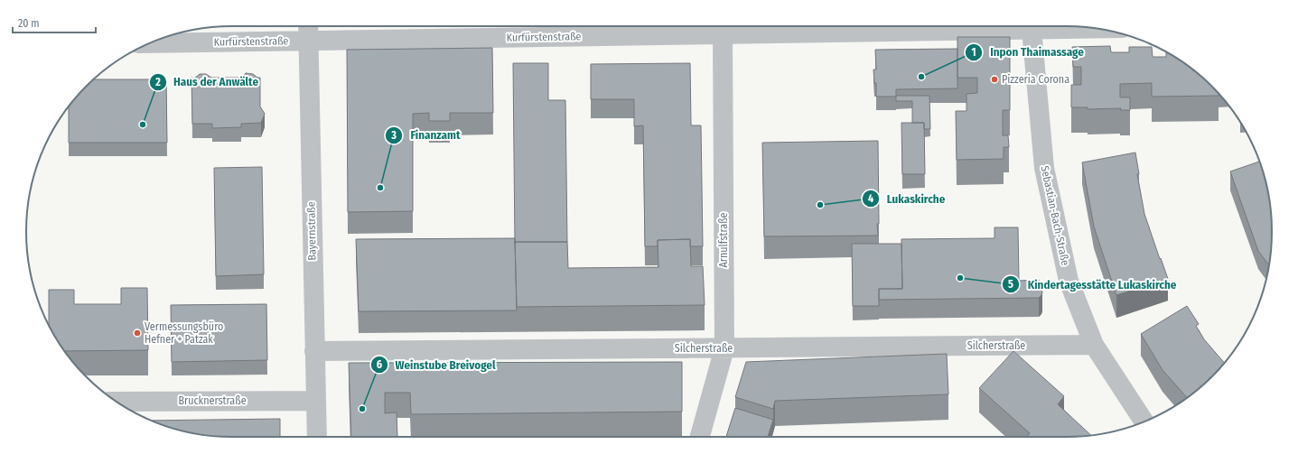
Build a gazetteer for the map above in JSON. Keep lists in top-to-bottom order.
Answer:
{
  "streets": {
    "street": [
      "Kurfürstenstraße",
      "Sebastian-Bach-Straße",
      "Bayernstraße",
      "Arnulfstraße",
      "Silcherstraße",
      "Brucknerstraße"
    ]
  },
  "crossings": [
    ["Kurfürstenstraße", "Bayernstraße"],
    ["Kurfürstenstraße", "Arnulfstraße"],
    ["Sebastian-Bach-Straße", "Silcherstraße"],
    ["Bayernstraße", "Silcherstraße"],
    ["Bayernstraße", "Brucknerstraße"],
    ["Arnulfstraße", "Silcherstraße"]
  ],
  "places": [
    "Inpon Thaimassage",
    "Pizzeria Corona",
    "Haus der Anwälte",
    "Finanzamt",
    "Lukaskirche",
    "Kindertagesstätte Lukaskirche",
    "Vermessungsbüro Hefner + Patzak",
    "Weinstube Breivogel"
  ],
  "scale_bar": "20 m"
}
